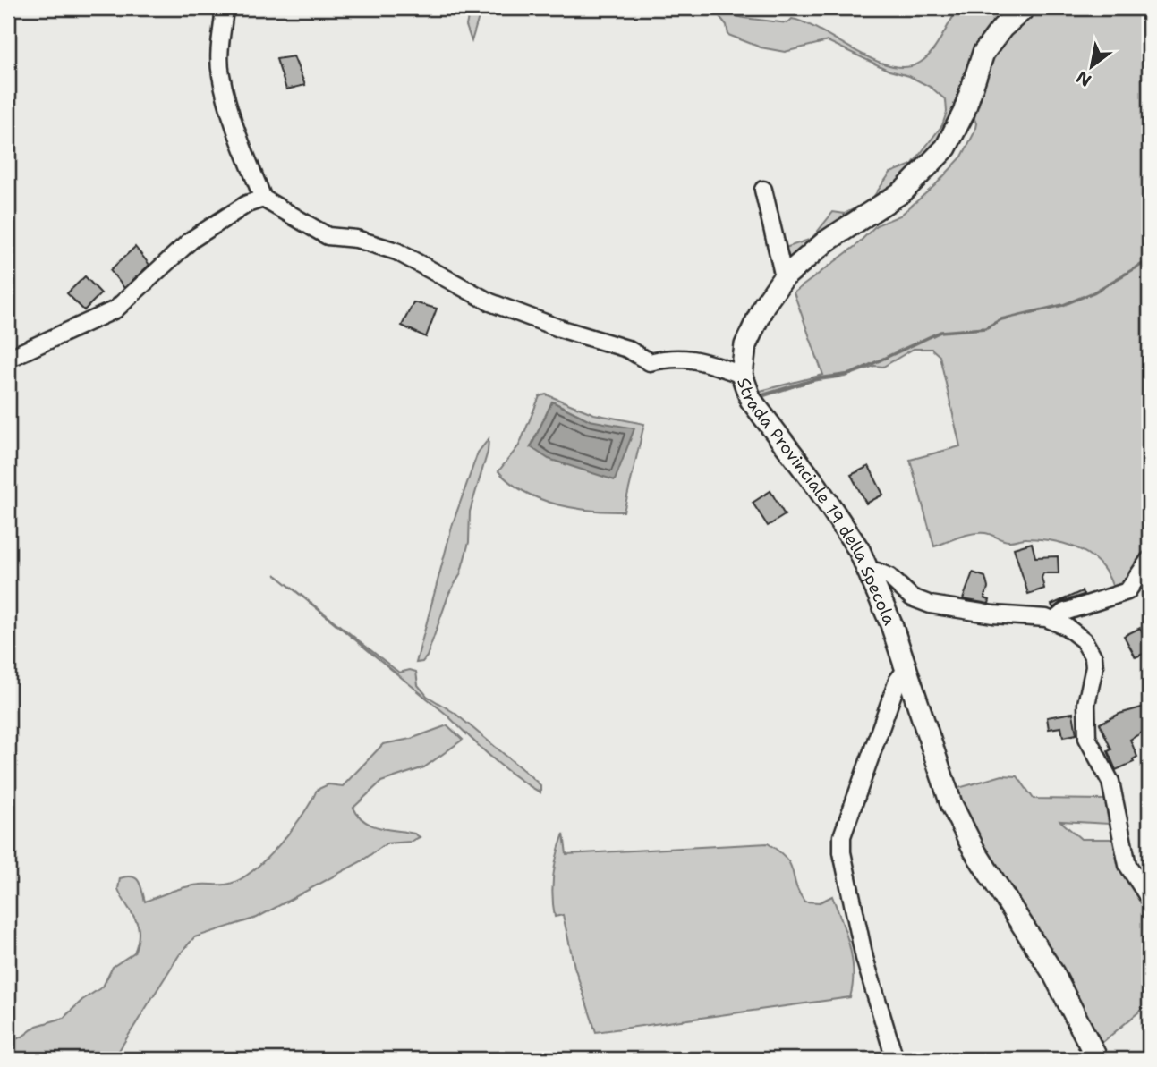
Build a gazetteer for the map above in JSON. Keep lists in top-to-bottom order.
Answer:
{
  "streets": {
    "main road": ["Strada Provinciale 19 della Specola"]
  },
  "north": "bottom left"
}
